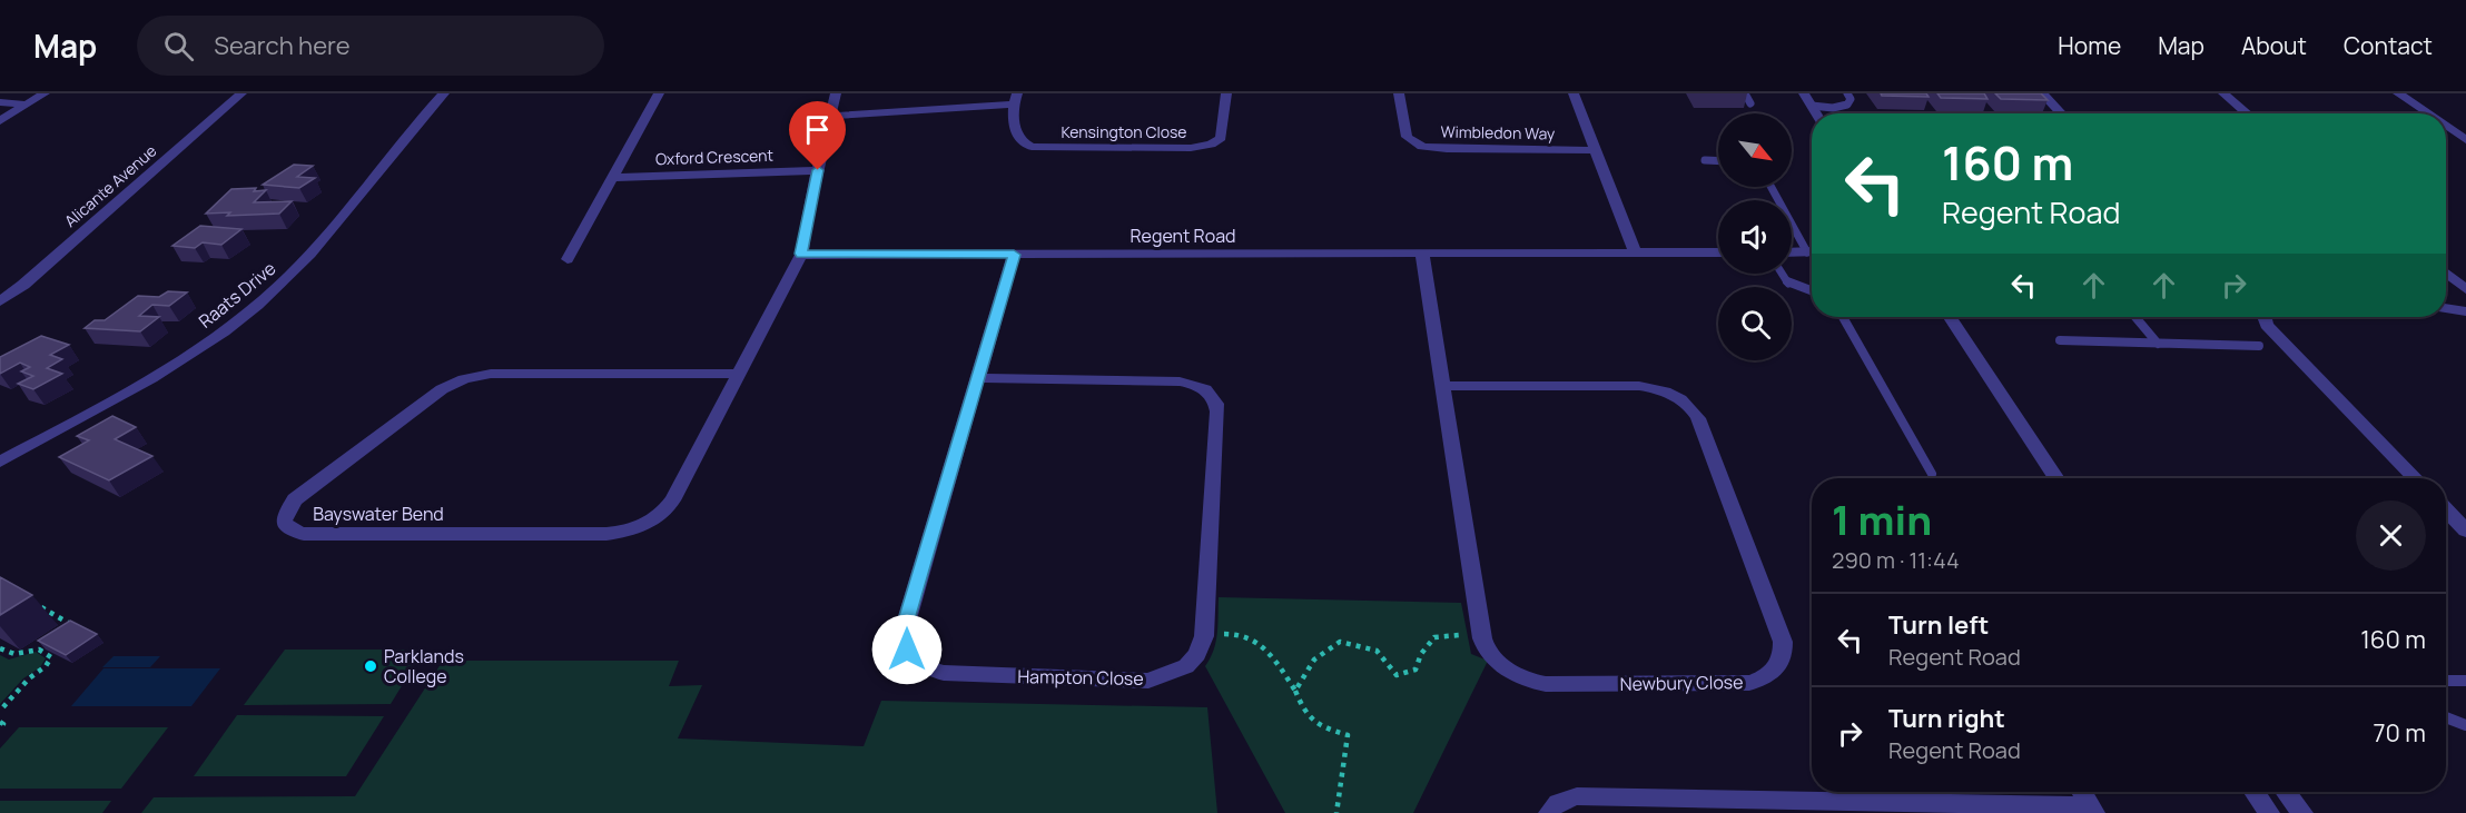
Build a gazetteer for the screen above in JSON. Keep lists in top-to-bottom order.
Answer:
{
  "streets": {
    "street": [
      "Kensington Close",
      "Wimbledon Way",
      "Oxford Crescent",
      "Alicante Avenue",
      "Regent Road",
      "Raats Drive",
      "Bayswater Bend",
      "Hampton Close",
      "Newbury Close"
    ]
  },
  "crossings": [
    ["Regent Road", "Bayswater Bend"],
    ["Regent Road", "Hampton Close"],
    ["Regent Road", "Newbury Close"]
  ],
  "places": ["Parklands College"],
  "north": "bottom right",
  "page": {
    "header": "Map",
    "search": "Search here",
    "nav": [
      "Home",
      "Map",
      "About",
      "Contact"
    ],
    "turn": ["160 m", "Regent Road"],
    "heading": ["1 min", "290 m · 11:44"],
    "list": [
      {
        "name": "Turn left",
        "note": "Regent Road",
        "value": "160 m"
      },
      {
        "name": "Turn right",
        "note": "Regent Road",
        "value": "70 m"
      }
    ]
  }
}
